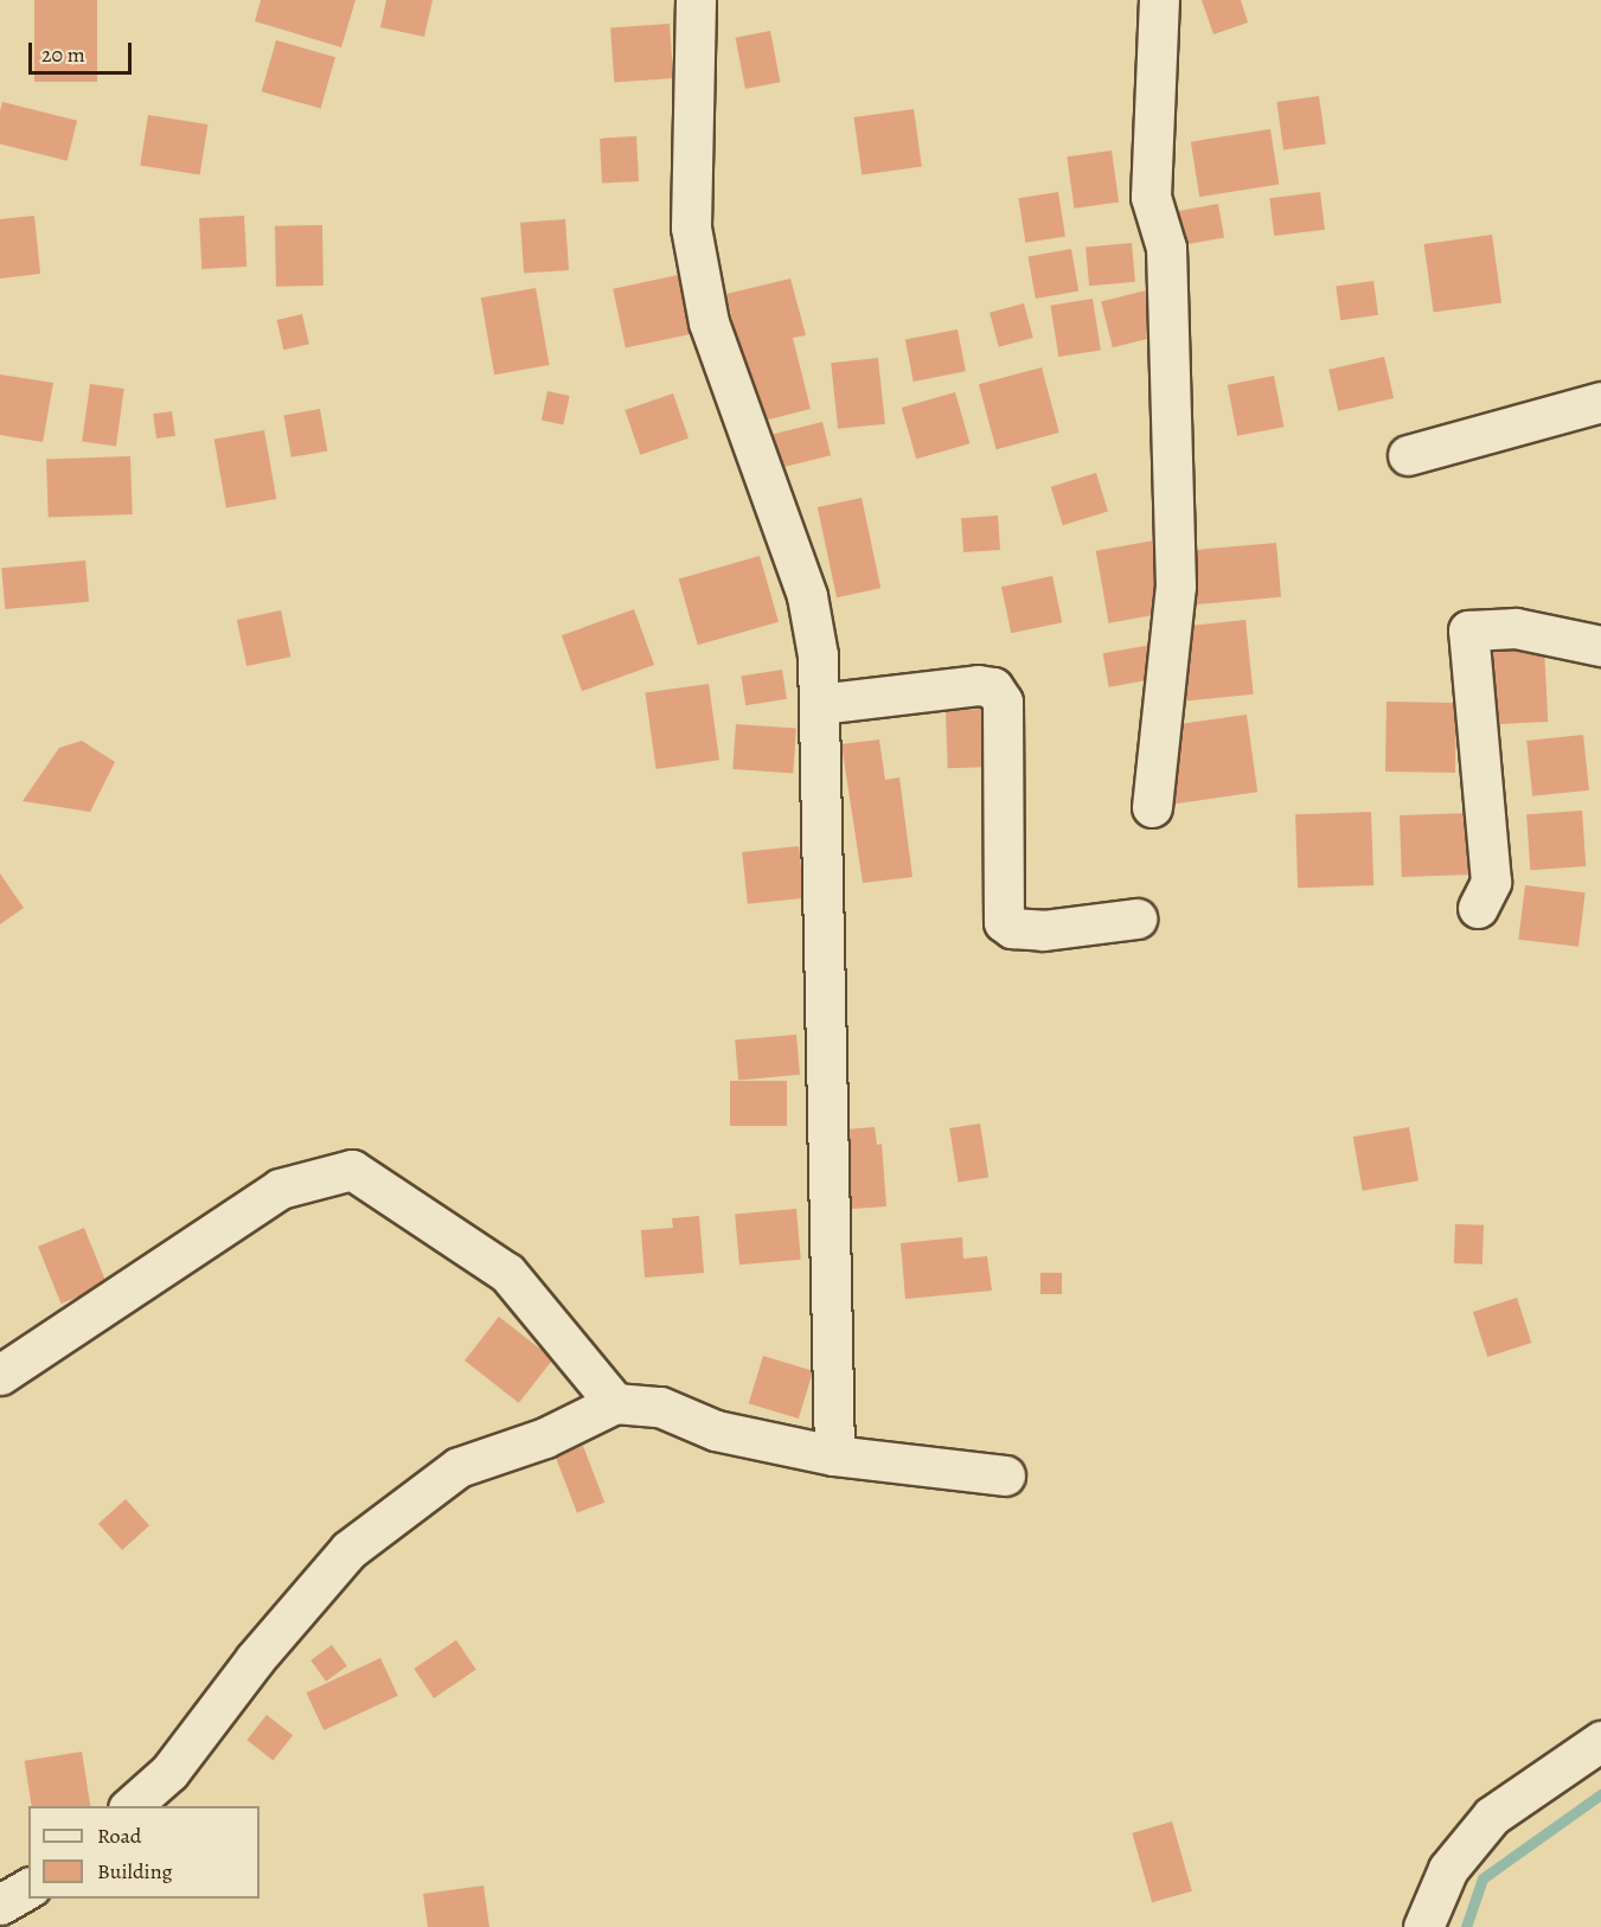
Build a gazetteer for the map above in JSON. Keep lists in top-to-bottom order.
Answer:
{
  "legend": ["Road", "Building"],
  "scale_bar": "20 m"
}
